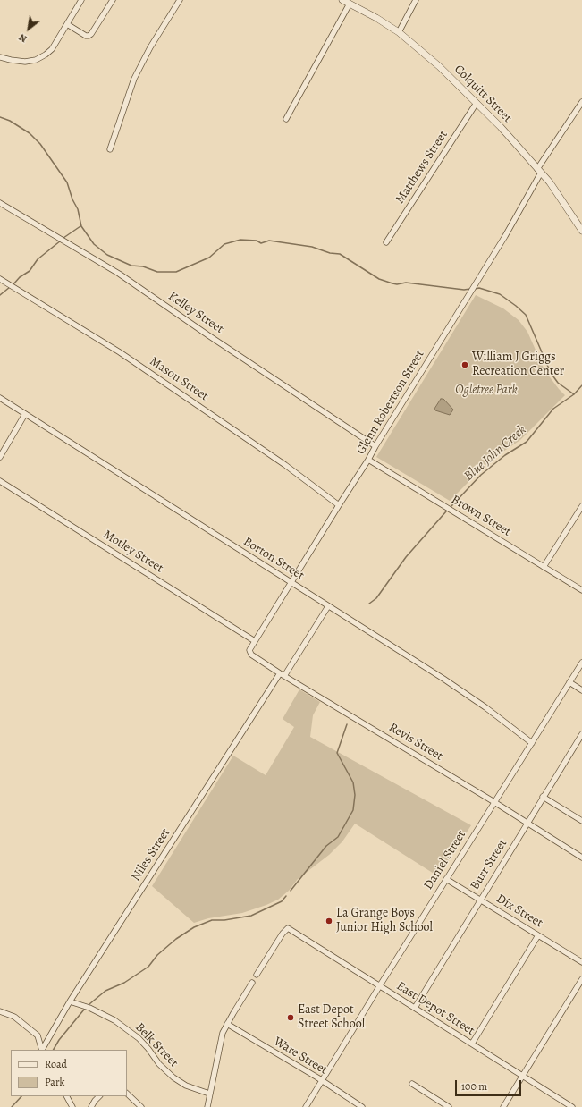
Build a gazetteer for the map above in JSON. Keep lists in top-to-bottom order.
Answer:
{
  "streets": {
    "street": [
      "Colquitt Street",
      "Matthews Street",
      "Kelley Street",
      "Mason Street",
      "Glenn Robertson Street",
      "Brown Street",
      "Motley Street",
      "Borton Street",
      "Revis Street",
      "Niles Street",
      "Daniel Street",
      "Burr Street",
      "Dix Street",
      "East Depot Street",
      "Belk Street",
      "Ware Street"
    ]
  },
  "crossings": [
    ["Colquitt Street", "Matthews Street"],
    ["Colquitt Street", "Glenn Robertson Street"],
    ["Kelley Street", "Glenn Robertson Street"],
    ["Mason Street", "Glenn Robertson Street"],
    ["Glenn Robertson Street", "Brown Street"],
    ["Glenn Robertson Street", "Motley Street"],
    ["Glenn Robertson Street", "Borton Street"],
    ["Glenn Robertson Street", "Revis Street"],
    ["Motley Street", "Revis Street"],
    ["Borton Street", "Niles Street"],
    ["Borton Street", "Daniel Street"],
    ["Revis Street", "Niles Street"],
    ["Revis Street", "Daniel Street"],
    ["Revis Street", "Burr Street"],
    ["Niles Street", "Belk Street"],
    ["Daniel Street", "Dix Street"],
    ["Daniel Street", "East Depot Street"],
    ["Daniel Street", "Ware Street"],
    ["Burr Street", "Dix Street"],
    ["Burr Street", "East Depot Street"]
  ],
  "water": ["Blue John Creek"],
  "parks": ["Ogletree Park"],
  "places": ["William J Griggs Recreation Center", "La Grange Boys Junior High School", "East Depot Street School"],
  "legend": ["Road", "Park"],
  "scale_bar": "100 m",
  "north": "bottom left"
}
